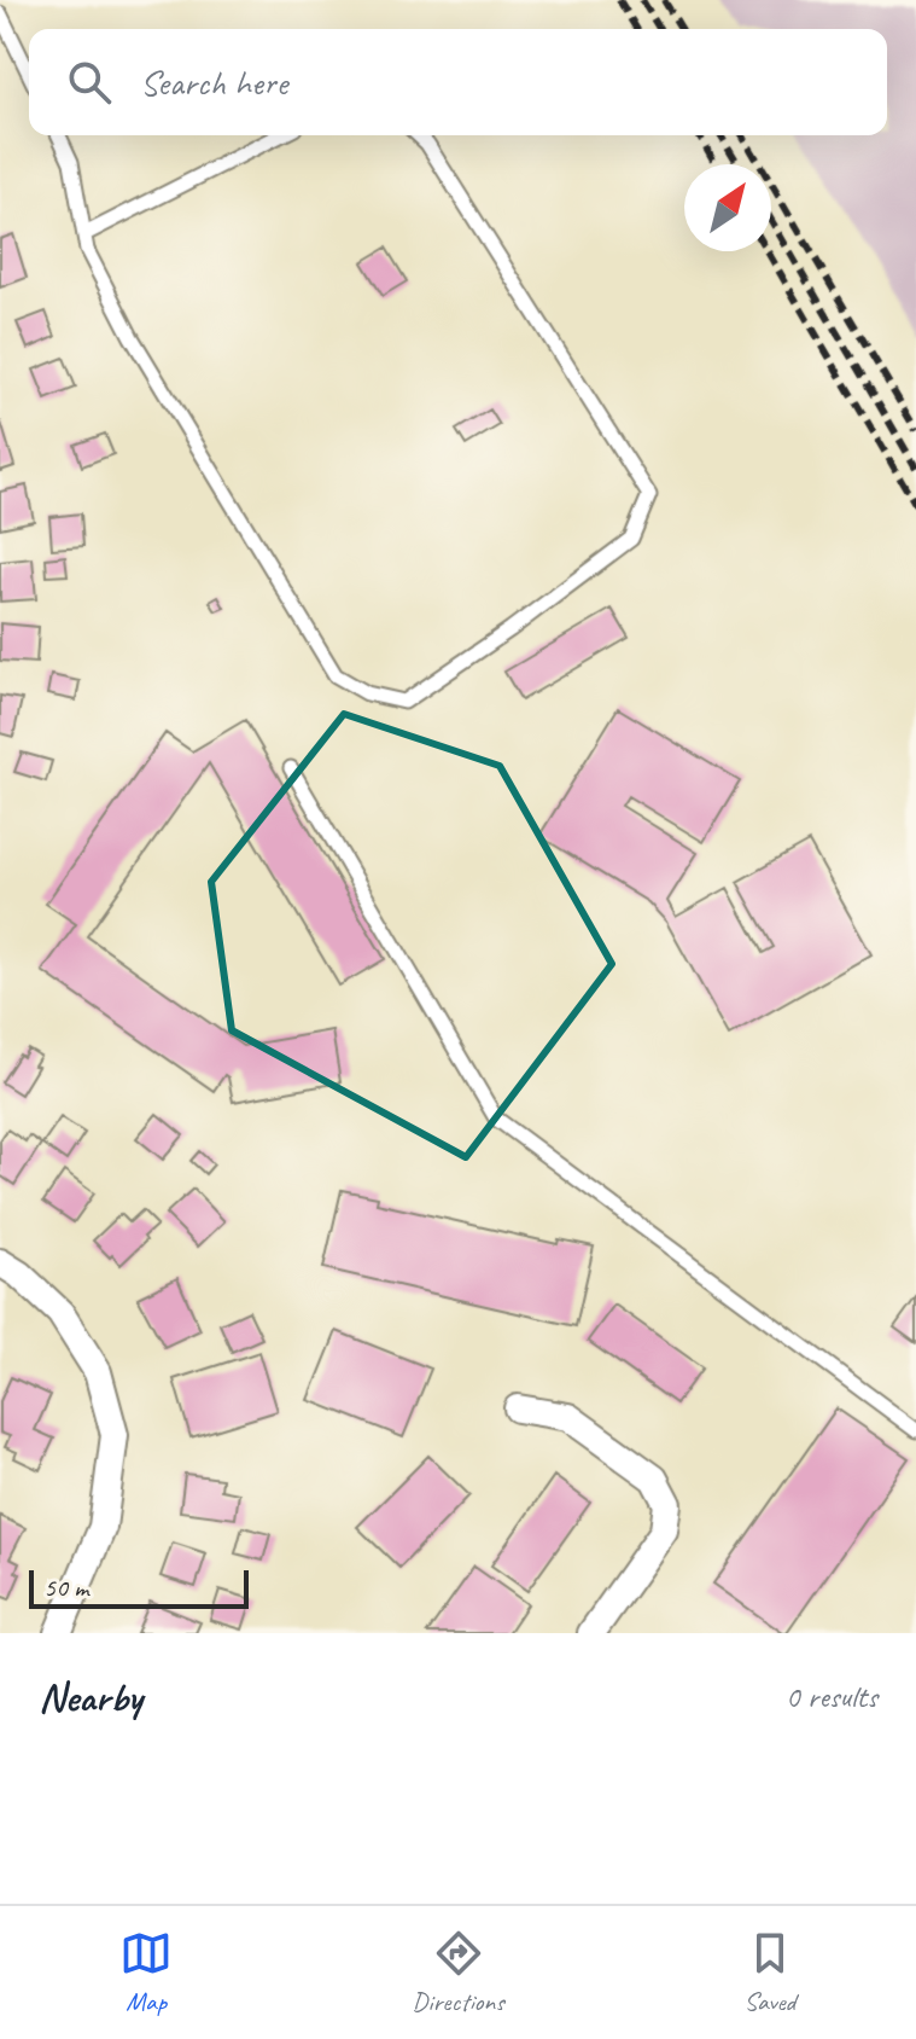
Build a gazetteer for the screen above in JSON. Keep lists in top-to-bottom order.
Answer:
{
  "scale_bar": "50 m",
  "north": "top right",
  "page": {
    "search": "Search here",
    "scale": "50 m",
    "heading": ["Nearby", "0 results"],
    "nav": ["Map", "Directions", "Saved"]
  }
}
